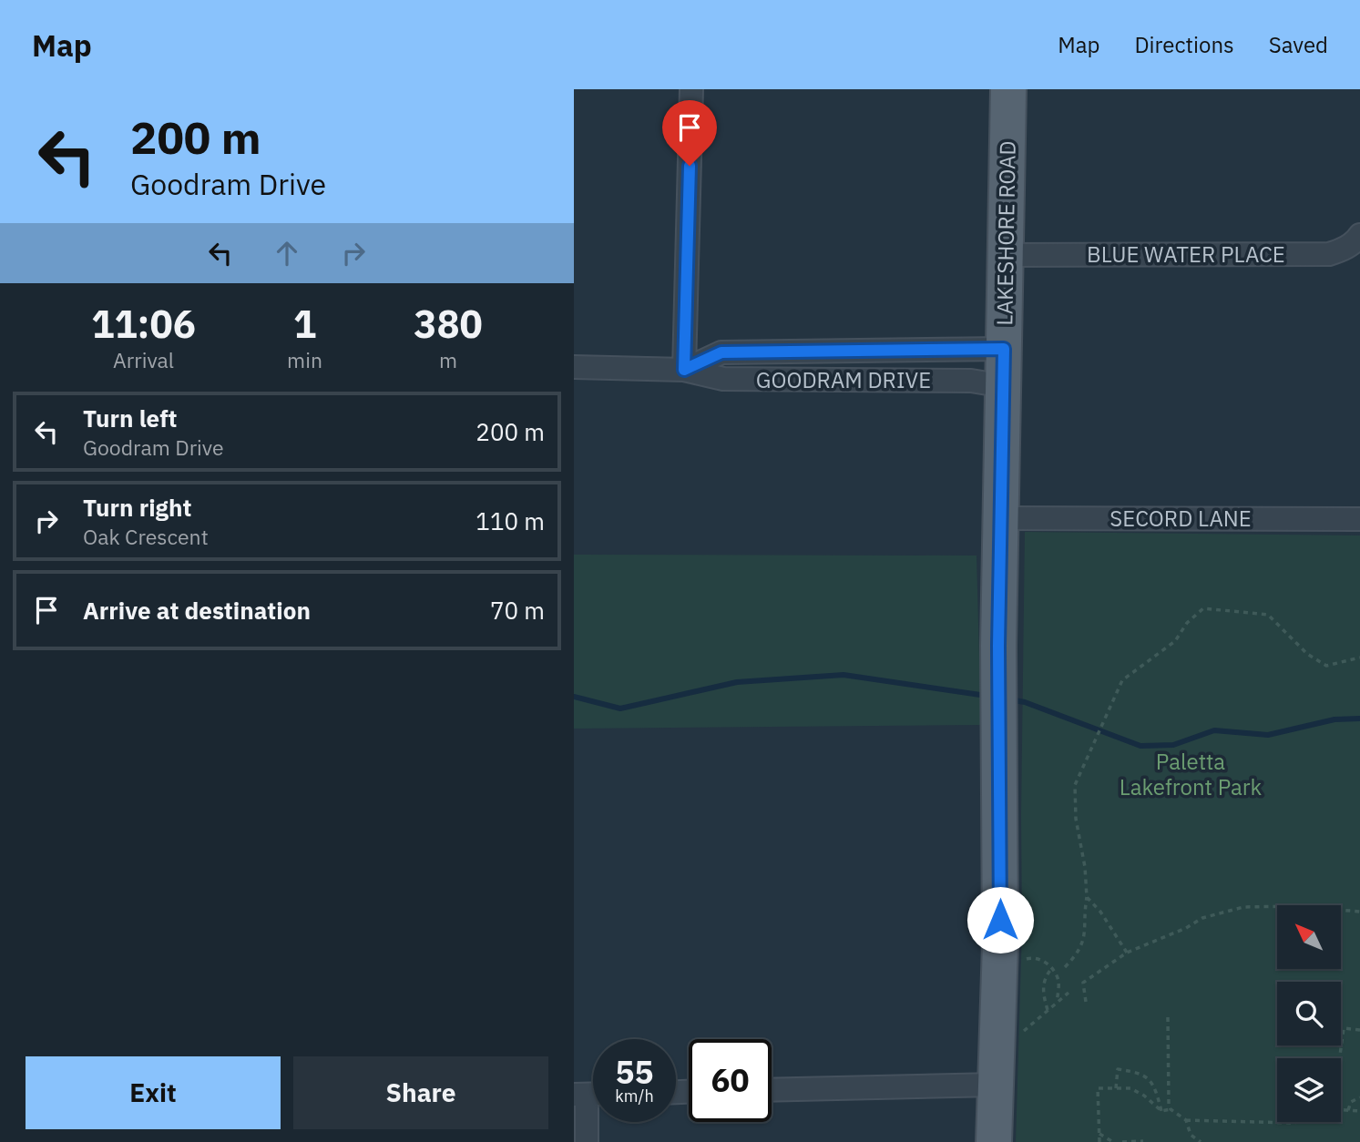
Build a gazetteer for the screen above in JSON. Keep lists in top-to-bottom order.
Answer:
{
  "streets": {
    "main road": ["LAKESHORE ROAD"],
    "street": ["BLUE WATER PLACE", "GOODRAM DRIVE", "SECORD LANE"]
  },
  "crossings": [
    ["LAKESHORE ROAD", "BLUE WATER PLACE"],
    ["LAKESHORE ROAD", "GOODRAM DRIVE"],
    ["LAKESHORE ROAD", "SECORD LANE"]
  ],
  "parks": ["Paletta Lakefront Park"],
  "north": "top left",
  "page": {
    "header": "Map",
    "nav": ["Map", "Directions", "Saved"],
    "turn": ["200 m", "Goodram Drive"],
    "eta": [
      "11:06",
      "Arrival",
      "1",
      "min",
      "380",
      "m"
    ],
    "list": [
      {
        "name": "Turn left",
        "note": "Goodram Drive",
        "value": "200 m"
      },
      {
        "name": "Turn right",
        "note": "Oak Crescent",
        "value": "110 m"
      },
      {
        "name": "Arrive at destination",
        "value": "70 m"
      }
    ],
    "speed": "55 km/h",
    "limit": "60",
    "buttons": ["Exit", "Share"]
  }
}
